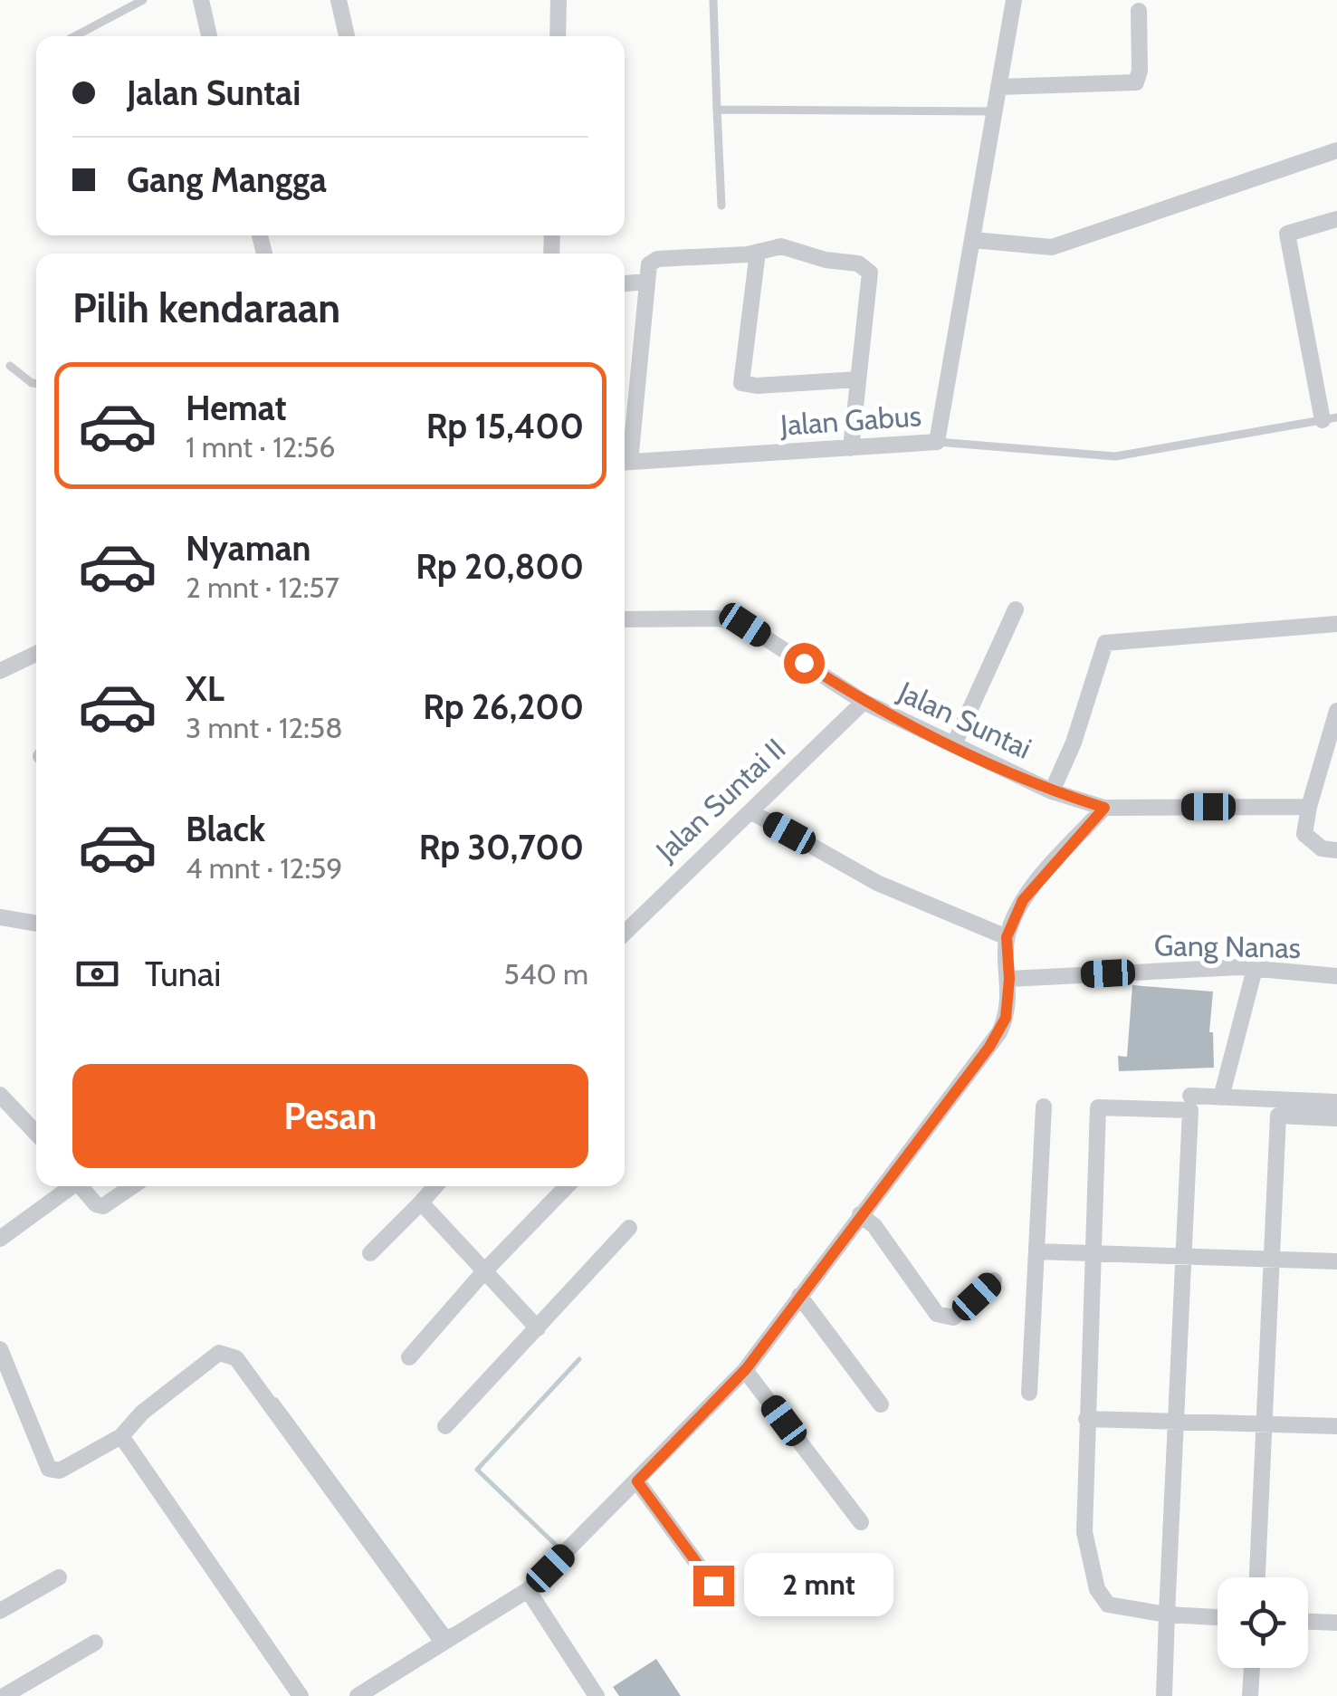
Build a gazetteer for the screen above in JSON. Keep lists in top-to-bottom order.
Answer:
{
  "streets": {
    "street": [
      "Jalan Gabus",
      "Jalan Suntai",
      "Jalan Suntai II",
      "Gang Nanas"
    ]
  },
  "crossings": [
    ["Jalan Suntai", "Jalan Suntai II"]
  ],
  "page": {
    "banner": ["Jalan Suntai", "Gang Mangga"],
    "heading": "Pilih kendaraan",
    "list": [
      {
        "name": "Hemat",
        "note": "1 mnt · 12:56",
        "value": "Rp 15,400"
      },
      {
        "name": "Nyaman",
        "note": "2 mnt · 12:57",
        "value": "Rp 20,800"
      },
      {
        "name": "XL",
        "note": "3 mnt · 12:58",
        "value": "Rp 26,200"
      },
      {
        "name": "Black",
        "note": "4 mnt · 12:59",
        "value": "Rp 30,700"
      }
    ],
    "pay": ["Tunai", "540 m"],
    "buttons": "Pesan",
    "bubble": "2 mnt"
  }
}
